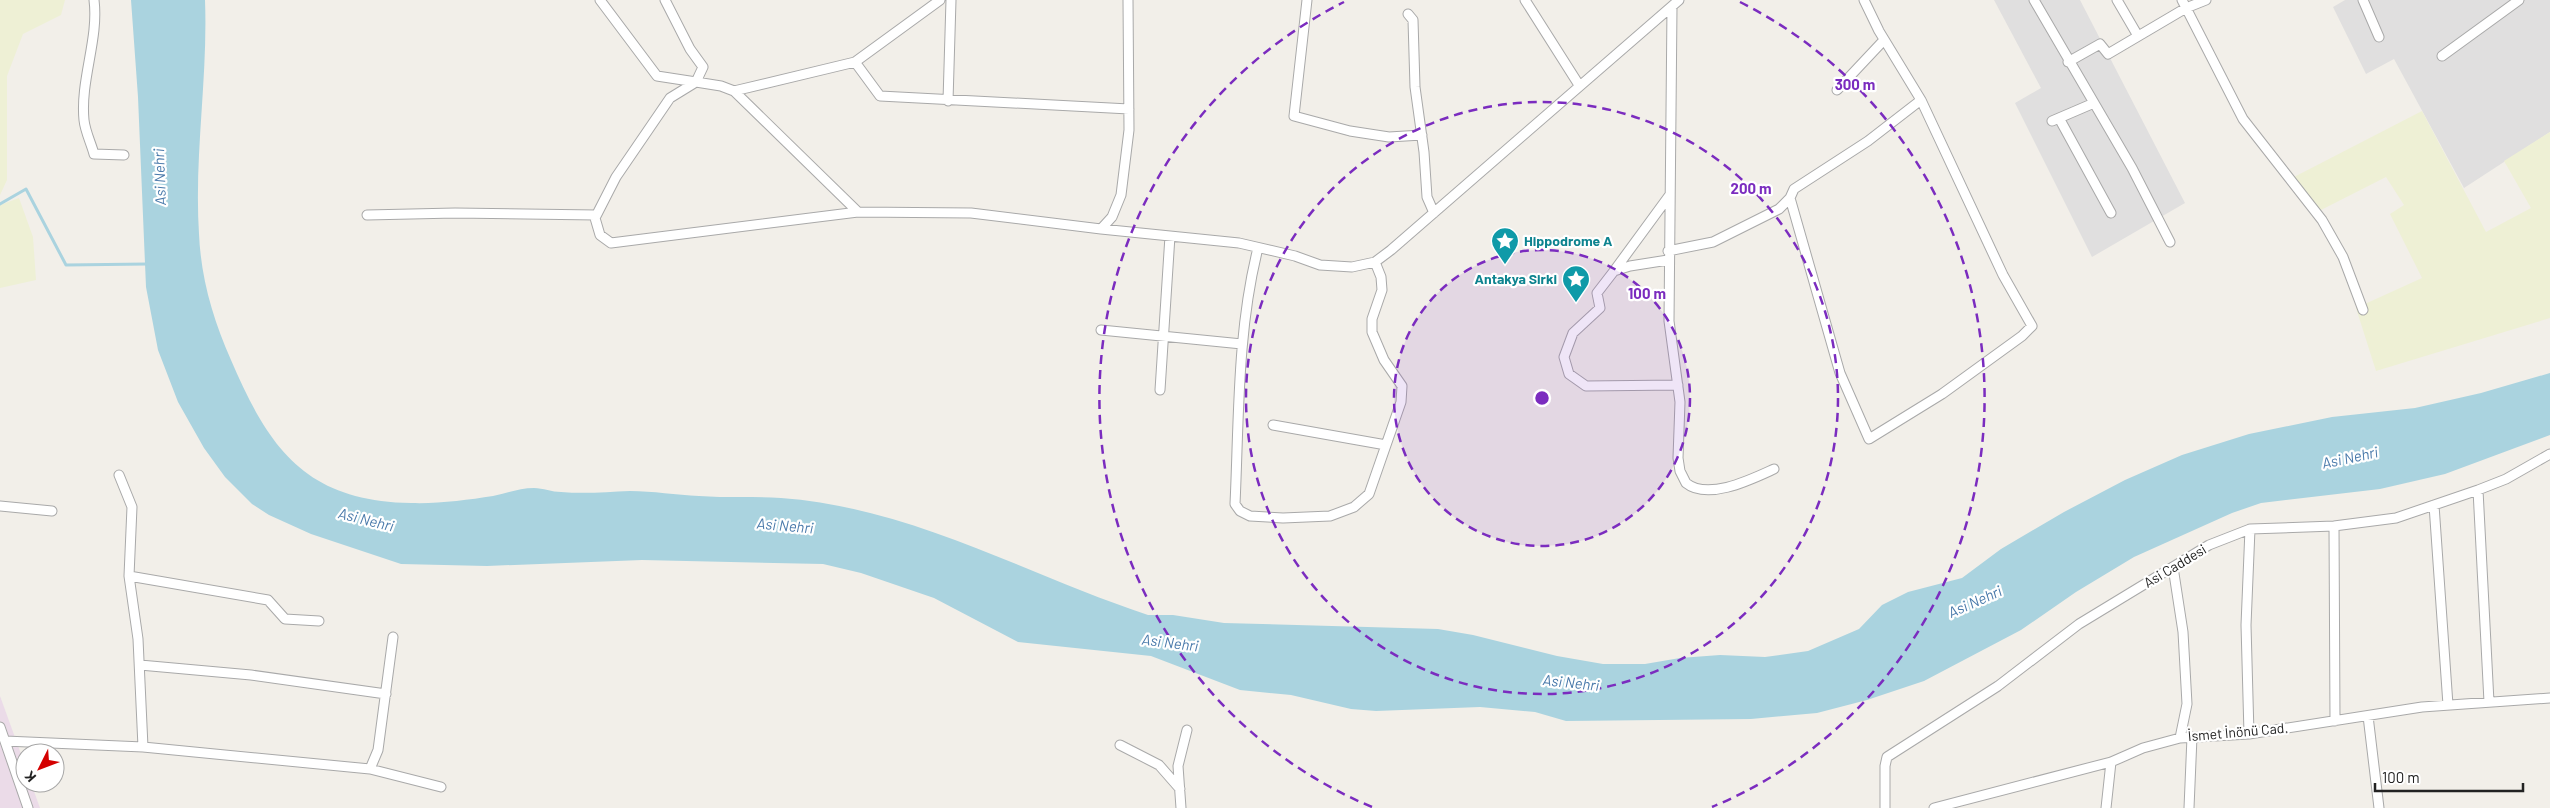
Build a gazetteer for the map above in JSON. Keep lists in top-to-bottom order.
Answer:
{
  "streets": {
    "street": ["Asi Caddesi", "İsmet İnönü Cad."]
  },
  "water": ["Asi Nehri"],
  "places": {
    "place": ["Hippodrome A", "Antakya Sirki"]
  },
  "scale_bar": "100 m",
  "north": "bottom left",
  "rings": ["300 m", "200 m", "100 m"]
}
